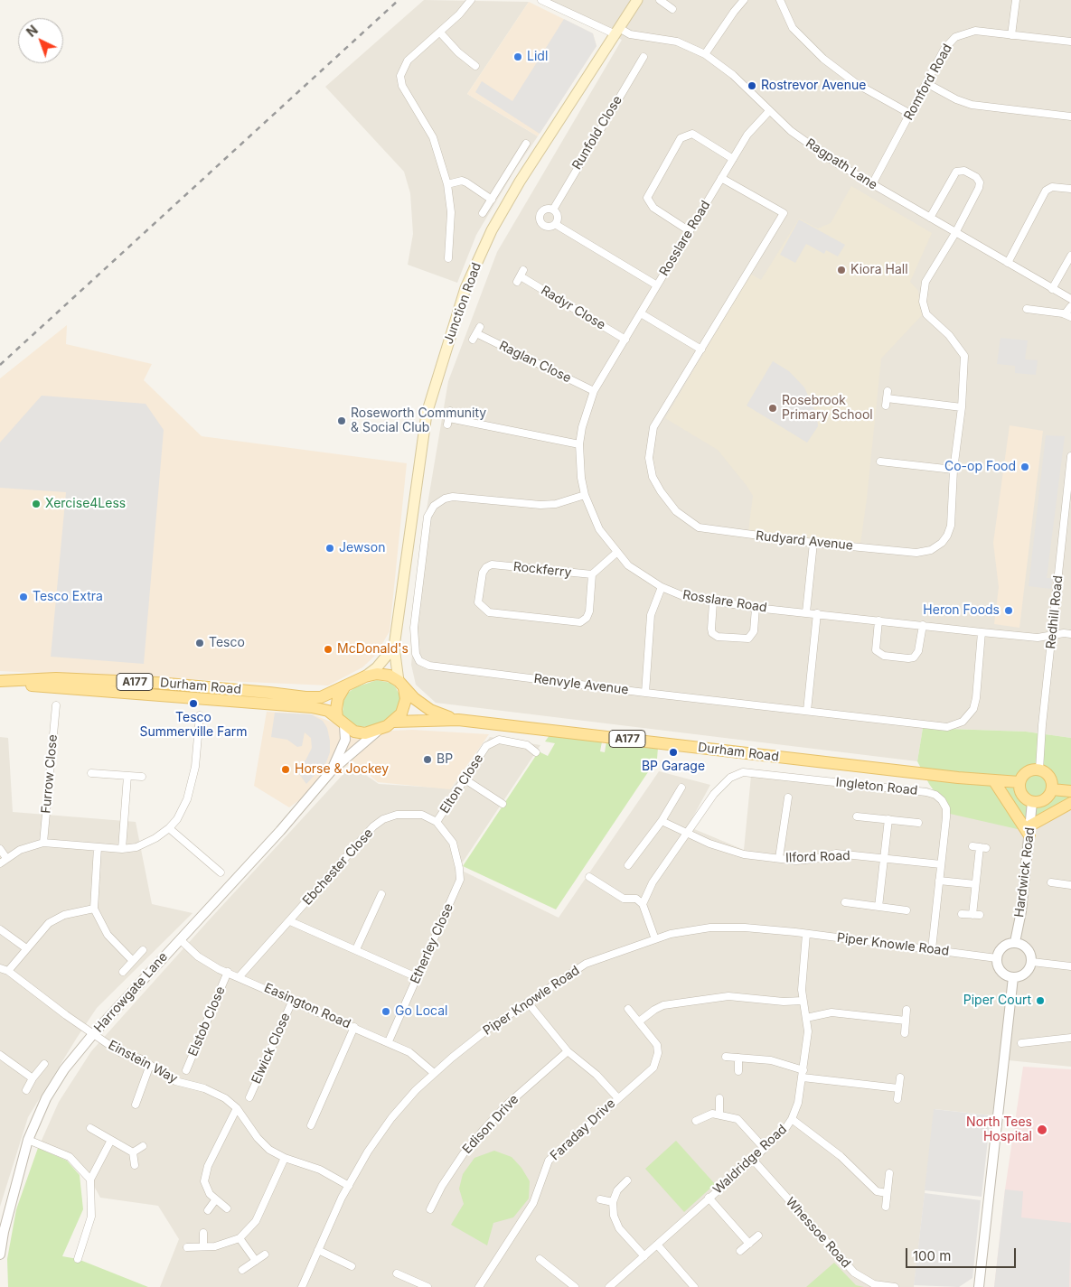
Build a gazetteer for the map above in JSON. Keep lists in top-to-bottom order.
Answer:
{
  "streets": {
    "main road": ["Junction Road", "A177", "Durham Road"],
    "street": [
      "Romford Road",
      "Runfold Close",
      "Ragpath Lane",
      "Rosslare Road",
      "Radyr Close",
      "Raglan Close",
      "Rudyard Avenue",
      "Rockferry",
      "Redhill Road",
      "Renvyle Avenue",
      "Furrow Close",
      "Elton Close",
      "Ingleton Road",
      "Ilford Road",
      "Ebchester Close",
      "Hardwick Road",
      "Etherley Close",
      "Piper Knowle Road",
      "Harrowgate Lane",
      "Easington Road",
      "Elstob Close",
      "Elwick Close",
      "Einstein Way",
      "Edison Drive",
      "Faraday Drive",
      "Waldridge Road",
      "Whessoe Road"
    ]
  },
  "crossings": [
    ["Romford Road", "Ragpath Lane"],
    ["Runfold Close", "Rosslare Road"],
    ["Ragpath Lane", "Rosslare Road"],
    ["Ragpath Lane", "Junction Road"],
    ["Ragpath Lane", "Rudyard Avenue"],
    ["Rosslare Road", "Radyr Close"],
    ["Rosslare Road", "Raglan Close"],
    ["Rosslare Road", "Rudyard Avenue"],
    ["Rosslare Road", "Redhill Road"],
    ["Rosslare Road", "Renvyle Avenue"],
    ["Junction Road", "Durham Road"],
    ["Junction Road", "Harrowgate Lane"],
    ["Redhill Road", "Durham Road"],
    ["Redhill Road", "Hardwick Road"],
    ["Durham Road", "Hardwick Road"],
    ["Durham Road", "Harrowgate Lane"],
    ["Elton Close", "Ebchester Close"],
    ["Elton Close", "Etherley Close"],
    ["Ingleton Road", "Ilford Road"],
    ["Ingleton Road", "Piper Knowle Road"],
    ["Ebchester Close", "Etherley Close"],
    ["Ebchester Close", "Easington Road"],
    ["Hardwick Road", "Piper Knowle Road"],
    ["Etherley Close", "Easington Road"],
    ["Piper Knowle Road", "Easington Road"],
    ["Piper Knowle Road", "Einstein Way"],
    ["Piper Knowle Road", "Waldridge Road"],
    ["Harrowgate Lane", "Easington Road"],
    ["Harrowgate Lane", "Einstein Way"],
    ["Easington Road", "Elstob Close"],
    ["Easington Road", "Elwick Close"],
    ["Waldridge Road", "Whessoe Road"]
  ],
  "places": [
    "Lidl",
    "Rostrevor Avenue",
    "Kiora Hall",
    "Rosebrook Primary School",
    "Roseworth Community & Social Club",
    "Co-op Food",
    "Xercise4Less",
    "Jewson",
    "Tesco Extra",
    "Heron Foods",
    "Tesco",
    "McDonald's",
    "Tesco Summerville Farm",
    "BP Garage",
    "BP",
    "Horse & Jockey",
    "Piper Court",
    "Go Local",
    "North Tees Hospital"
  ],
  "scale_bar": "100 m",
  "north": "top left"
}
